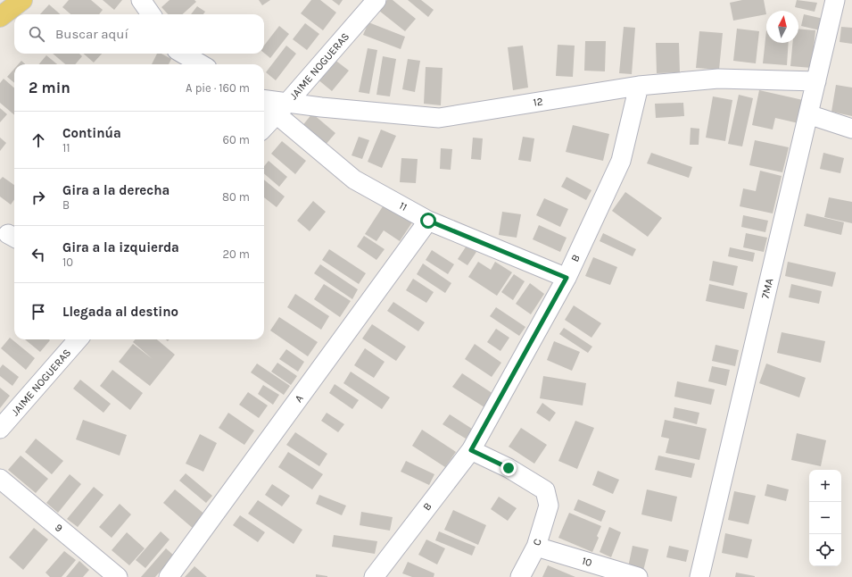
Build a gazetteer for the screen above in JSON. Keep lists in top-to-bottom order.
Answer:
{
  "streets": {
    "street": [
      "JAIME NOGUERAS",
      "12",
      "11",
      "B",
      "7MA",
      "A",
      "9",
      "C",
      "10"
    ]
  },
  "crossings": [
    ["JAIME NOGUERAS", "12"],
    ["JAIME NOGUERAS", "11"],
    ["12", "11"],
    ["12", "B"],
    ["12", "7MA"],
    ["11", "B"],
    ["11", "A"],
    ["B", "C"],
    ["C", "10"]
  ],
  "north": "top",
  "page": {
    "search": "Buscar aquí",
    "heading": ["2 min", "A pie · 160 m"],
    "list": [
      ["Continúa", "11", "60 m"],
      ["Gira a la derecha", "B", "80 m"],
      ["Gira a la izquierda", "10", "20 m"],
      "Llegada al destino"
    ],
    "map_buttons": ["+", "−"]
  }
}
